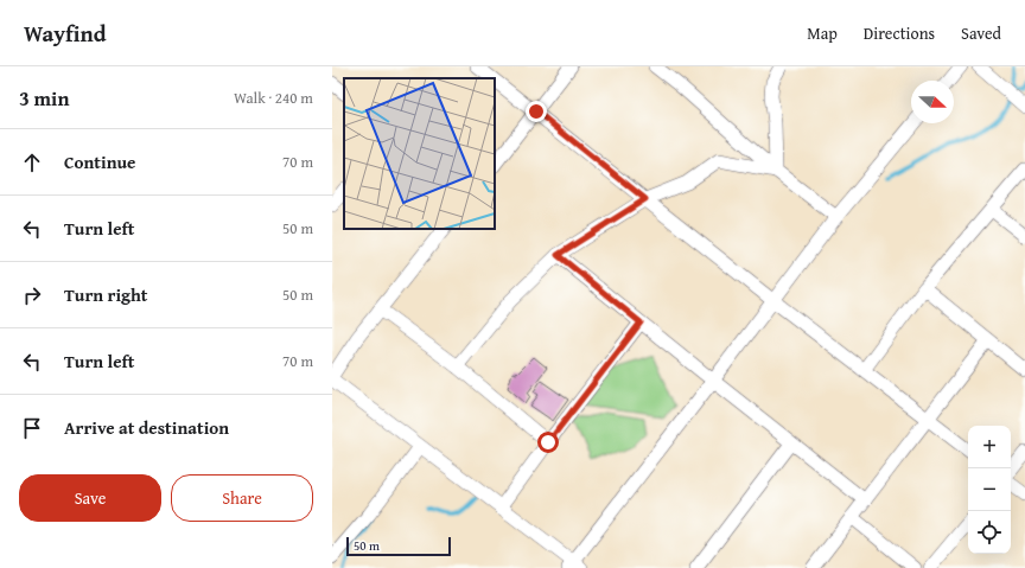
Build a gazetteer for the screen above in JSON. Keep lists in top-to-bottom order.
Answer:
{
  "scale_bar": "50 m",
  "north": "right",
  "page": {
    "header": "Wayfind",
    "nav": ["Map", "Directions", "Saved"],
    "heading": ["3 min", "Walk · 240 m"],
    "list": [
      ["Continue", "70 m"],
      ["Turn left", "50 m"],
      ["Turn right", "50 m"],
      ["Turn left", "70 m"],
      "Arrive at destination"
    ],
    "map_buttons": ["+", "−"],
    "buttons": ["Save", "Share"],
    "scale": "50 m"
  }
}
